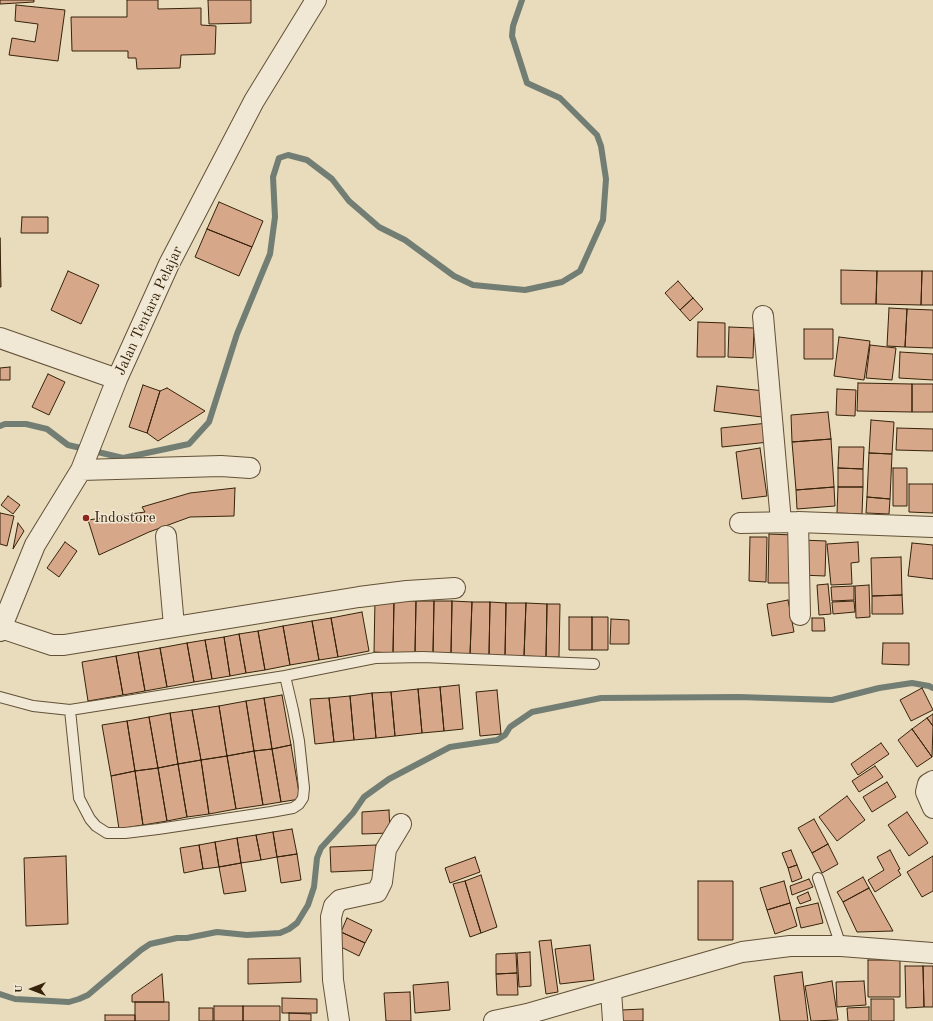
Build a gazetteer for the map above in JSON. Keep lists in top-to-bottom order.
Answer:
{
  "streets": {
    "street": ["Jalan Tentara Pelajar"]
  },
  "places": ["Indostore"],
  "north": "left"
}
